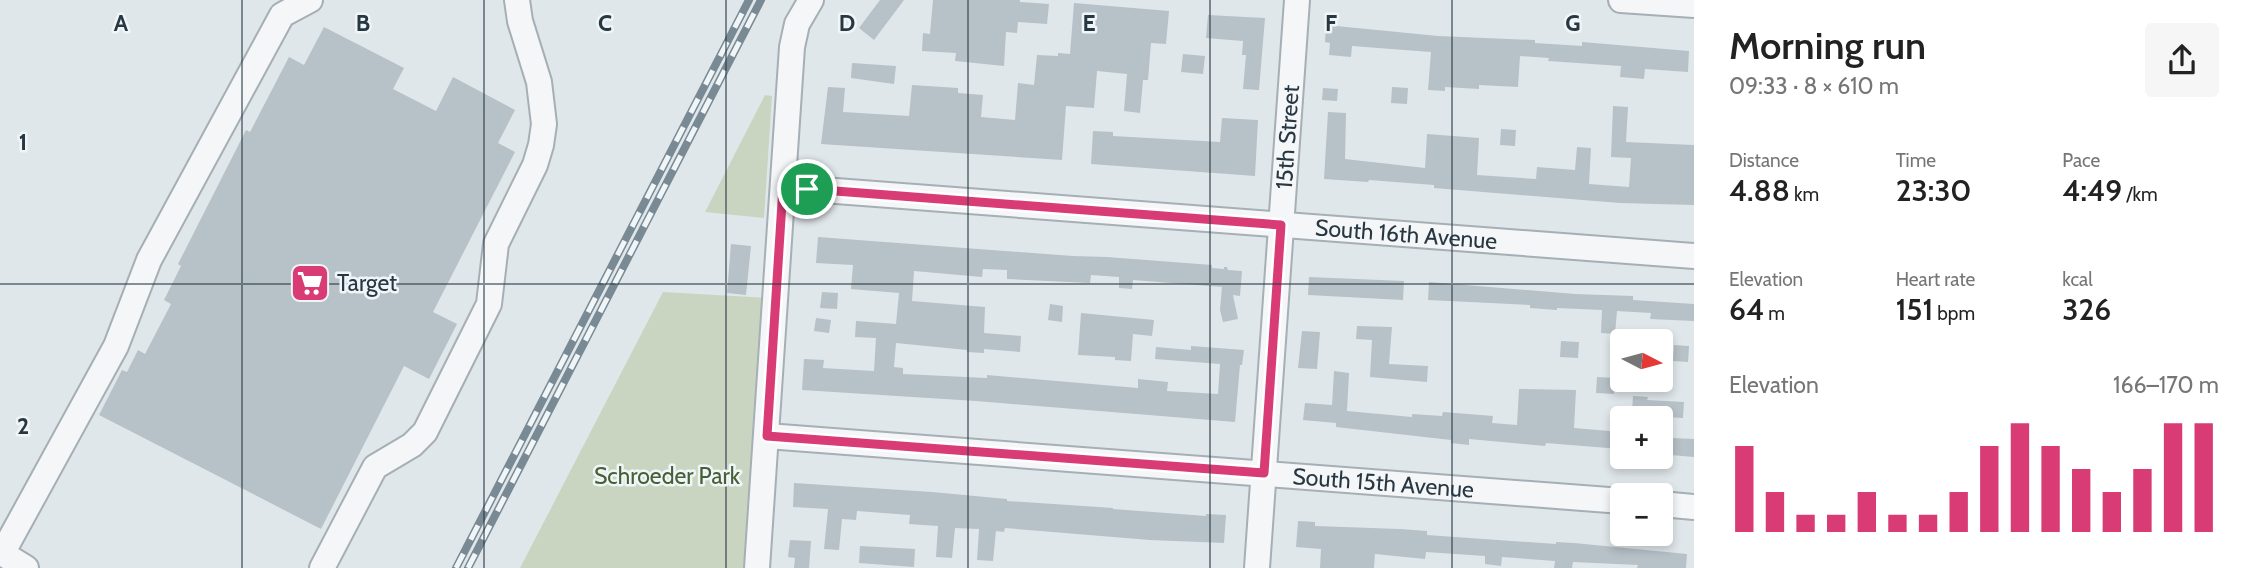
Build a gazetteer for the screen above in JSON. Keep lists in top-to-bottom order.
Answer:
{
  "streets": {
    "street": ["15th Street", "South 16th Avenue", "South 15th Avenue"]
  },
  "crossings": [
    ["15th Street", "South 16th Avenue"],
    ["15th Street", "South 15th Avenue"]
  ],
  "parks": ["Schroeder Park"],
  "places": {
    "supermarket": ["Target"]
  },
  "north": "right",
  "page": {
    "heading": ["Morning run", "09:33 · 8 × 610 m"],
    "stats": [
      ["Distance", "4.88 km"],
      ["Time", "23:30"],
      ["Pace", "4:49 /km"],
      ["Elevation", "64 m"],
      ["Heart rate", "151 bpm"],
      ["kcal", "326"]
    ],
    "map_buttons": ["+", "−"],
    "chart": ["Elevation", "166–170 m"]
  },
  "grid": {
    "columns": [
      "A",
      "B",
      "C",
      "D",
      "E",
      "F",
      "G"
    ],
    "rows": ["1", "2"]
  }
}
